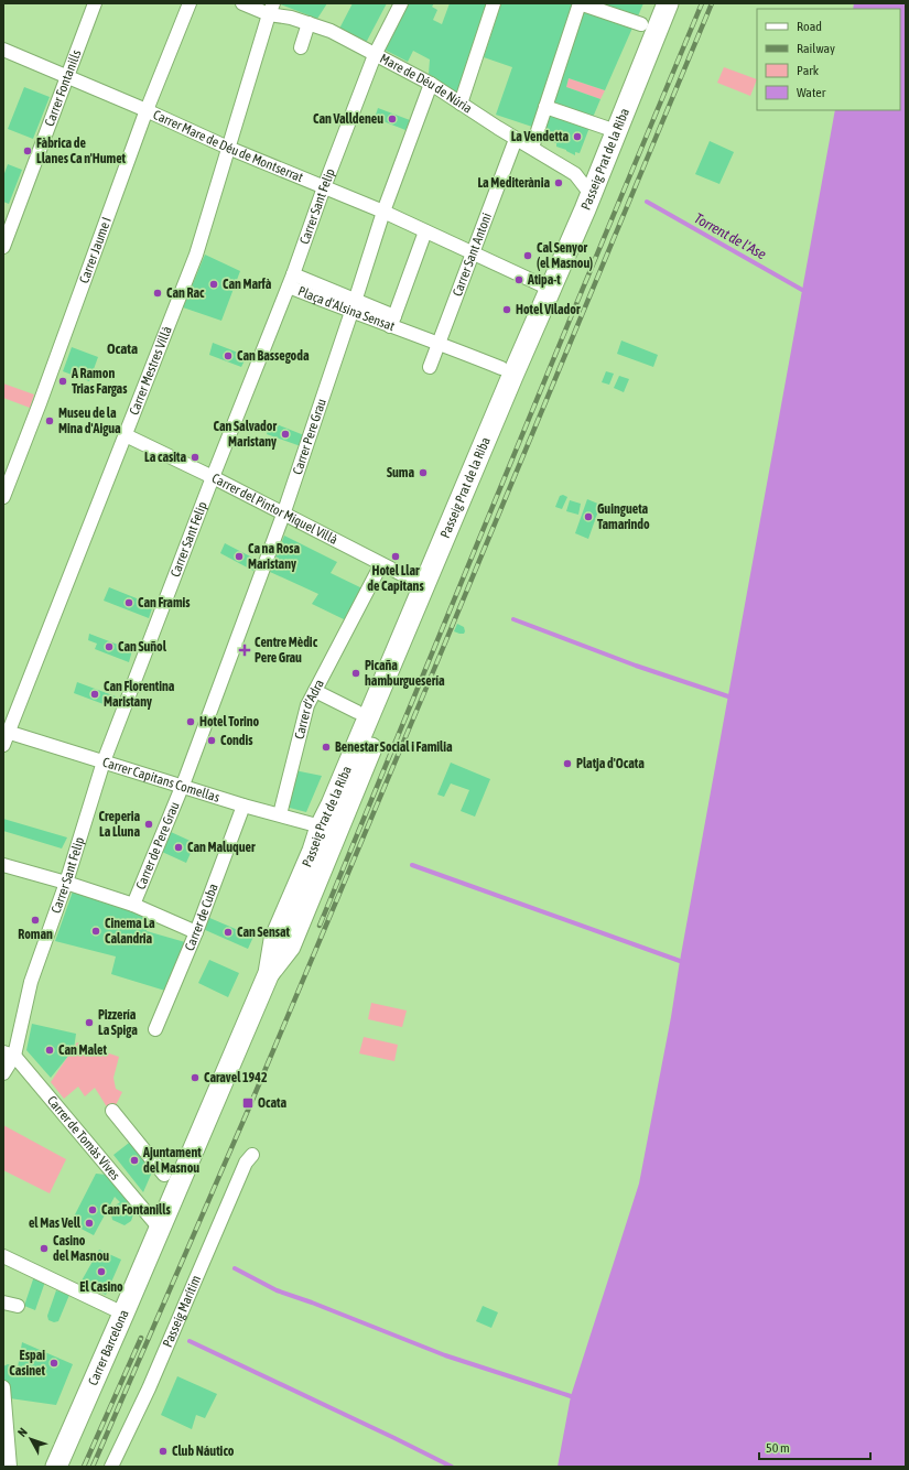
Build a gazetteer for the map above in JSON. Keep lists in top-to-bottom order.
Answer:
{
  "streets": {
    "main road": ["Passeig Prat de la Riba", "Carrer Barcelona"],
    "street": [
      "Mare de Déu de Núria",
      "Carrer Fontanills",
      "Carrer Mare de Déu de Montserrat",
      "Carrer Sant Felip",
      "Carrer Jaume I",
      "Carrer Sant Antoni",
      "Plaça d'Alsina Sensat",
      "Carrer Mestres Villà",
      "Carrer Pere Grau",
      "Carrer del Pintor Miquel Villà",
      "Carrer d'Adra",
      "Carrer Capitans Comellas",
      "Carrer de Pere Grau",
      "Carrer de Cuba",
      "Carrer de Tomàs Vives",
      "Passeig Marítim"
    ]
  },
  "crossings": [
    ["Mare de Déu de Núria", "Passeig Prat de la Riba"],
    ["Mare de Déu de Núria", "Carrer Sant Felip"],
    ["Mare de Déu de Núria", "Carrer Mestres Villà"],
    ["Mare de Déu de Núria", "Carrer Pere Grau"],
    ["Carrer Fontanills", "Carrer Mare de Déu de Montserrat"],
    ["Carrer Mare de Déu de Montserrat", "Passeig Prat de la Riba"],
    ["Carrer Mare de Déu de Montserrat", "Carrer Sant Felip"],
    ["Carrer Mare de Déu de Montserrat", "Carrer Jaume I"],
    ["Carrer Mare de Déu de Montserrat", "Carrer Sant Antoni"],
    ["Carrer Mare de Déu de Montserrat", "Carrer Mestres Villà"],
    ["Carrer Mare de Déu de Montserrat", "Carrer Pere Grau"],
    ["Passeig Prat de la Riba", "Carrer del Pintor Miquel Villà"],
    ["Passeig Prat de la Riba", "Carrer Capitans Comellas"],
    ["Carrer Sant Felip", "Plaça d'Alsina Sensat"],
    ["Carrer Sant Felip", "Carrer del Pintor Miquel Villà"],
    ["Carrer Sant Felip", "Carrer Capitans Comellas"],
    ["Carrer Sant Felip", "Carrer de Tomàs Vives"],
    ["Carrer Sant Antoni", "Plaça d'Alsina Sensat"],
    ["Plaça d'Alsina Sensat", "Carrer Pere Grau"],
    ["Carrer Mestres Villà", "Carrer del Pintor Miquel Villà"],
    ["Carrer Mestres Villà", "Carrer Capitans Comellas"],
    ["Carrer Pere Grau", "Carrer del Pintor Miquel Villà"],
    ["Carrer Pere Grau", "Carrer Capitans Comellas"],
    ["Carrer Pere Grau", "Carrer de Pere Grau"],
    ["Carrer del Pintor Miquel Villà", "Carrer d'Adra"],
    ["Carrer d'Adra", "Carrer Capitans Comellas"],
    ["Carrer Capitans Comellas", "Carrer de Pere Grau"],
    ["Carrer Capitans Comellas", "Carrer de Cuba"],
    ["Carrer de Tomàs Vives", "Carrer Barcelona"]
  ],
  "districts": ["Ocata"],
  "water": ["Torrent de l'Ase"],
  "places": {
    "other": [
      "Can Valldeneu",
      "La Vendetta",
      "Fàbrica de Llanes Ca n'Humet",
      "La Mediterània",
      "Cal Senyor (el Masnou)",
      "Atipa-t",
      "Can Marfà",
      "Can Rac",
      "Hotel Vilador",
      "Can Bassegoda",
      "A Ramon Trias Fargas",
      "Museu de la Mina d'Aigua",
      "Can Salvador Maristany",
      "La casita",
      "Suma",
      "Guingueta Tamarindo",
      "Ca na Rosa Maristany",
      "Hotel Llar de Capitans",
      "Can Framis",
      "Can Suñol",
      "Picaña hamburguesería",
      "Can Florentina Maristany",
      "Hotel Torino",
      "Condis",
      "Benestar Social i Familia",
      "Platja d'Ocata",
      "Creperia La Lluna",
      "Can Maluquer",
      "Roman",
      "Cinema La Calandria",
      "Can Sensat",
      "Pizzería La Spiga",
      "Can Malet",
      "Caravel 1942",
      "Ajuntament del Masnou",
      "Can Fontanills",
      "el Mas Vell",
      "Casino del Masnou",
      "El Casino",
      "Espai Casinet",
      "Club Náutico"
    ],
    "health": ["Centre Mèdic Pere Grau"],
    "transit": ["Ocata"]
  },
  "legend": [
    "Road",
    "Railway",
    "Park",
    "Water"
  ],
  "scale_bar": "50 m",
  "north": "top left"
}
